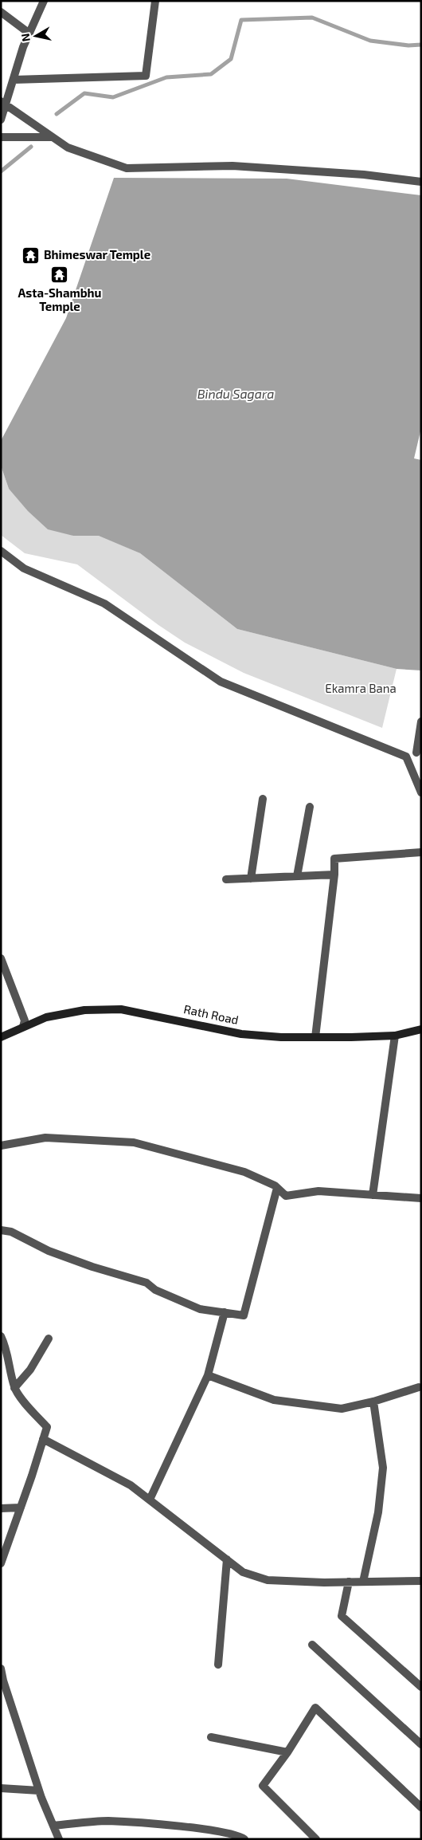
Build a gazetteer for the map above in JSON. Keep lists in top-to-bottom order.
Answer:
{
  "streets": {
    "street": ["Rath Road"]
  },
  "water": ["Bindu Sagara"],
  "parks": ["Ekamra Bana"],
  "places": {
    "temple": ["Bhimeswar Temple", "Asta-Shambhu Temple"]
  },
  "north": "left"
}
